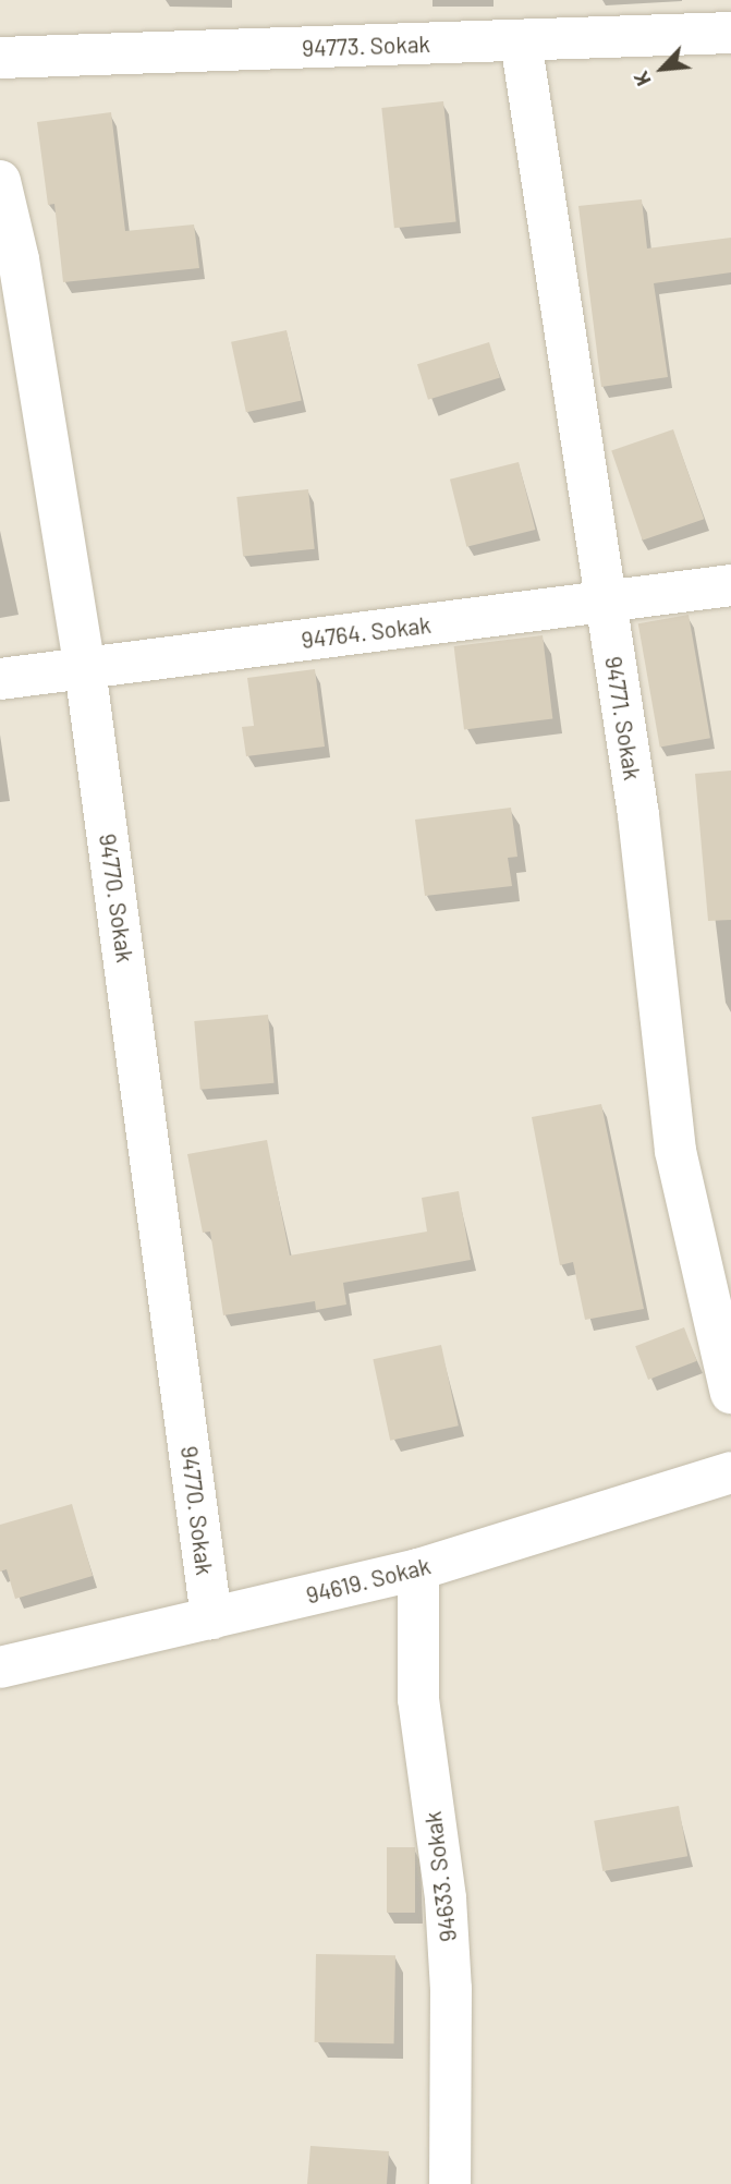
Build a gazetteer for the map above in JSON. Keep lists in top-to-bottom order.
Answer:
{
  "streets": {
    "street": [
      "94773. Sokak",
      "94764. Sokak",
      "94771. Sokak",
      "94770. Sokak",
      "94619. Sokak",
      "94633. Sokak"
    ]
  },
  "crossings": [
    ["94773. Sokak", "94771. Sokak"],
    ["94764. Sokak", "94771. Sokak"],
    ["94764. Sokak", "94770. Sokak"],
    ["94770. Sokak", "94619. Sokak"],
    ["94619. Sokak", "94633. Sokak"]
  ],
  "north": "bottom left"
}
